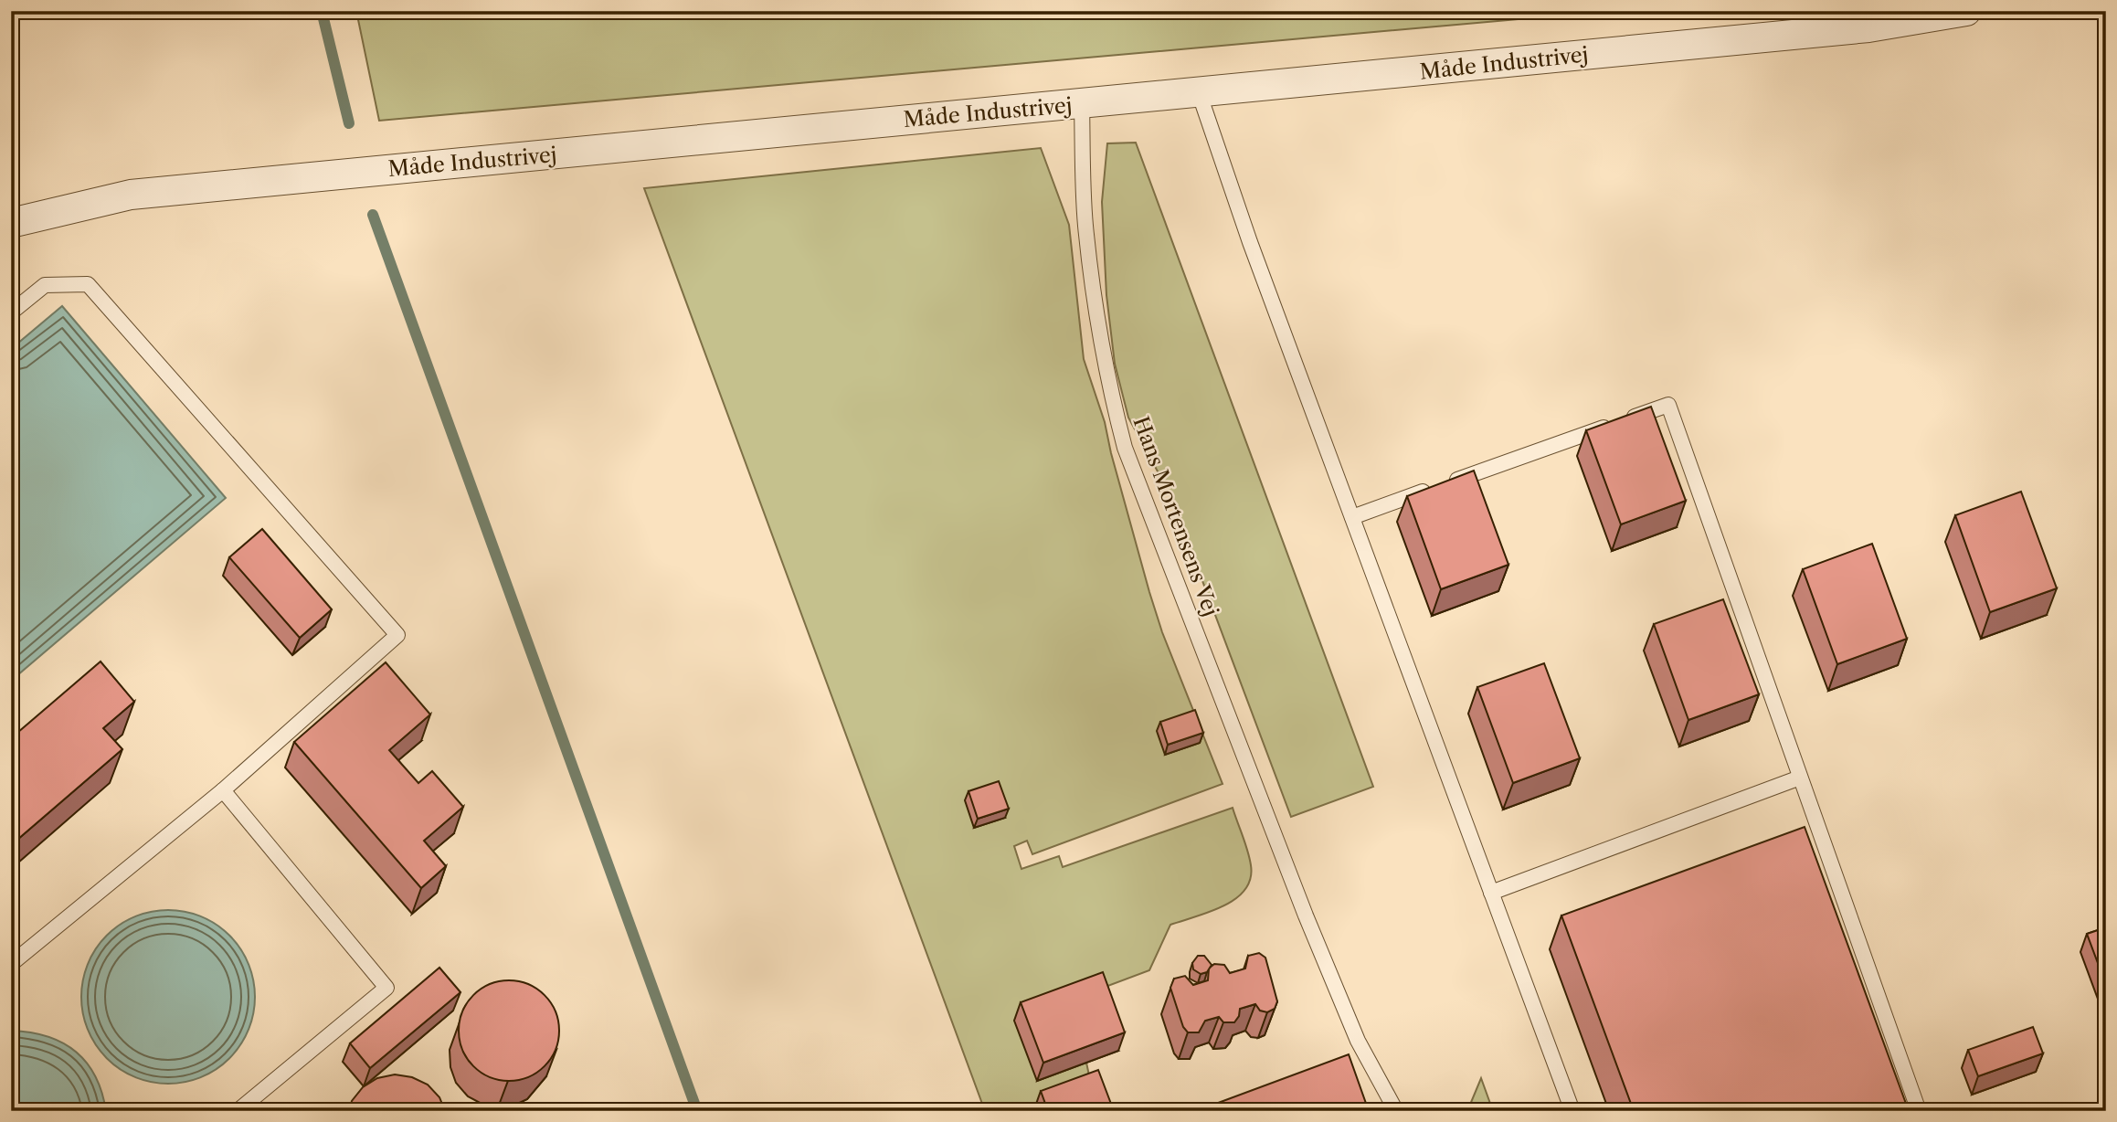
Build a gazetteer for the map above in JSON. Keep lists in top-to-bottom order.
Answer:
{
  "streets": {
    "street": ["Måde Industrivej"],
    "lane": ["Hans Mortensens Vej"]
  },
  "crossings": [
    ["Måde Industrivej", "Hans Mortensens Vej"]
  ]
}
